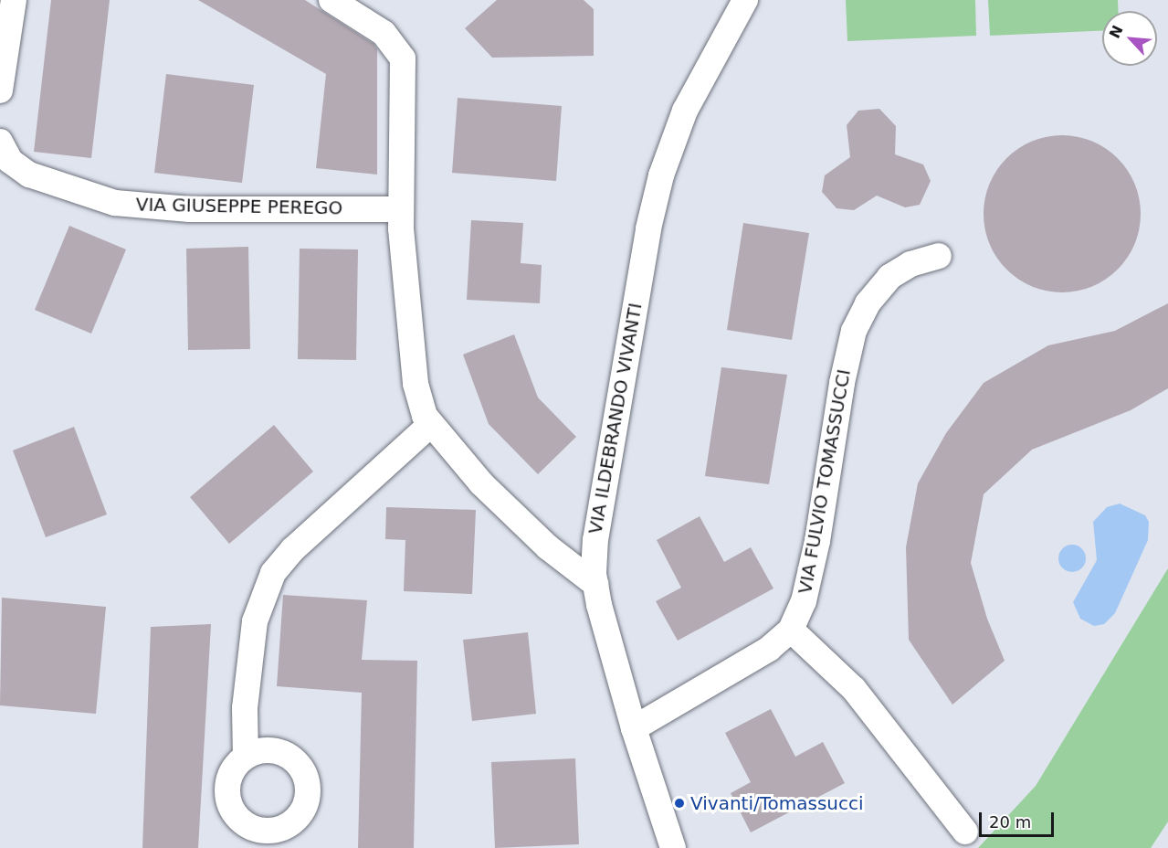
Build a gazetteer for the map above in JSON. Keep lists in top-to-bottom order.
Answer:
{
  "streets": {
    "street": ["VIA GIUSEPPE PEREGO", "VIA ILDEBRANDO VIVANTI", "VIA FULVIO TOMASSUCCI"]
  },
  "crossings": [
    ["VIA ILDEBRANDO VIVANTI", "VIA FULVIO TOMASSUCCI"]
  ],
  "places": ["Vivanti/Tomassucci"],
  "scale_bar": "20 m",
  "north": "top left"
}
